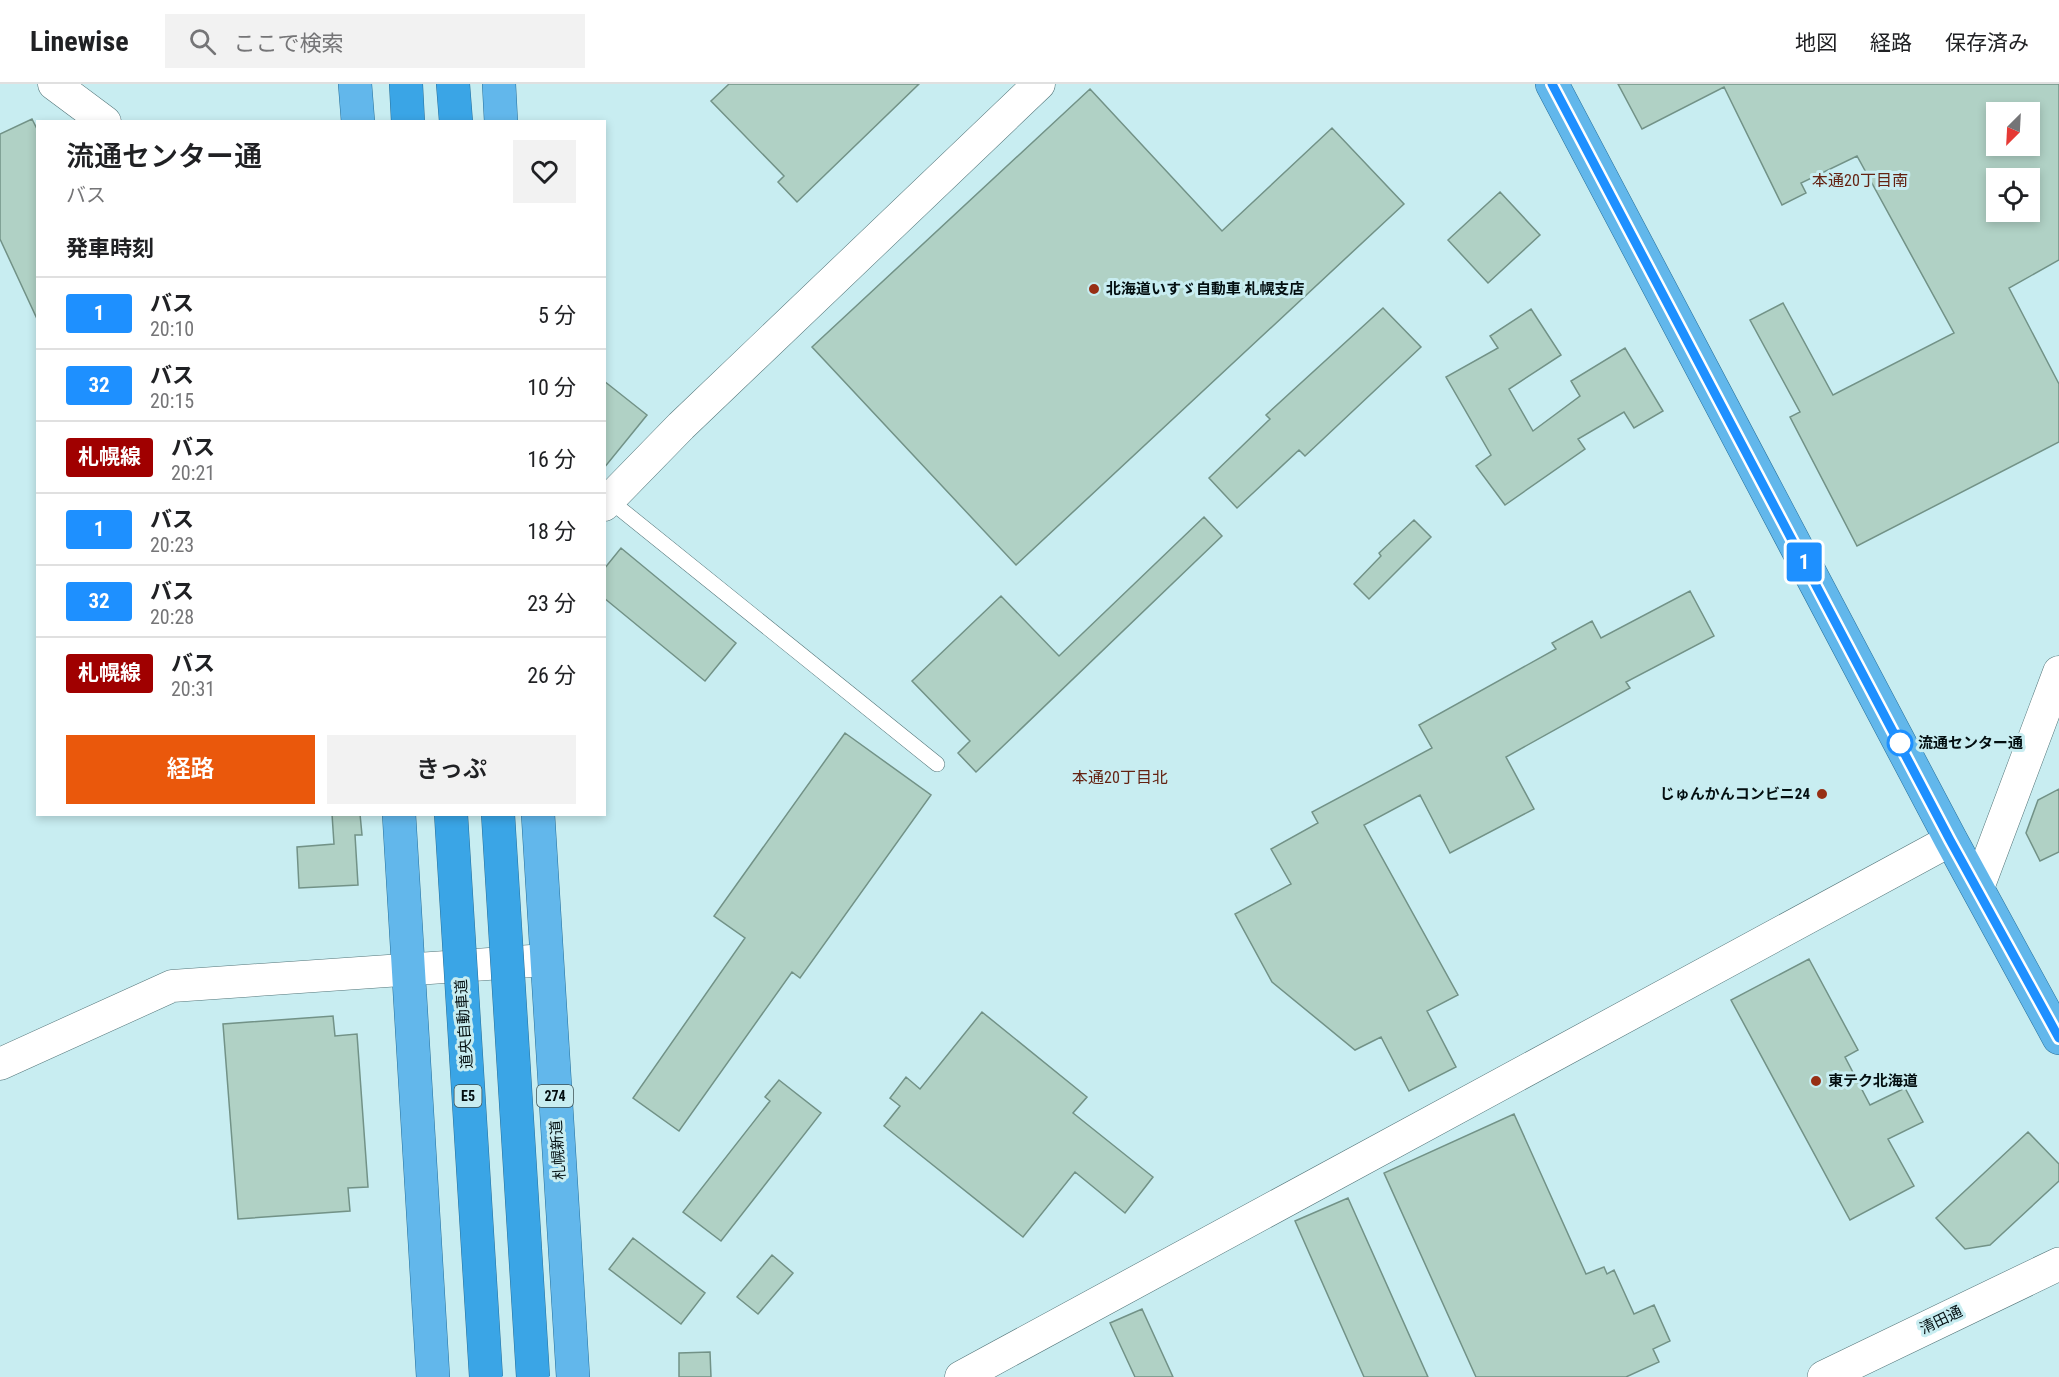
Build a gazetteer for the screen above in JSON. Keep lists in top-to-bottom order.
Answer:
{
  "streets": {
    "highway": [
      "道央自動車道",
      "E5",
      "274",
      "札幌新道"
    ],
    "street": ["清田通"]
  },
  "districts": ["本通20丁目南", "本通20丁目北"],
  "places": [
    "北海道いすゞ自動車 札幌支店",
    "流通センター通",
    "じゅんかんコンビニ24",
    "東テク北海道"
  ],
  "lines": ["bus line 1"],
  "north": "bottom left",
  "page": {
    "header": "Linewise",
    "search": "ここで検索",
    "nav": ["地図", "経路", "保存済み"],
    "on_map": "1",
    "heading": [
      ["流通センター通", "バス"],
      "発車時刻"
    ],
    "list": [
      {
        "mark": "1",
        "name": "バス",
        "note": "20:10",
        "value": "5 分"
      },
      {
        "mark": "32",
        "name": "バス",
        "note": "20:15",
        "value": "10 分"
      },
      {
        "mark": "札幌線",
        "name": "バス",
        "note": "20:21",
        "value": "16 分"
      },
      {
        "mark": "1",
        "name": "バス",
        "note": "20:23",
        "value": "18 分"
      },
      {
        "mark": "32",
        "name": "バス",
        "note": "20:28",
        "value": "23 分"
      },
      {
        "mark": "札幌線",
        "name": "バス",
        "note": "20:31",
        "value": "26 分"
      }
    ],
    "buttons": ["経路", "きっぷ"]
  }
}
